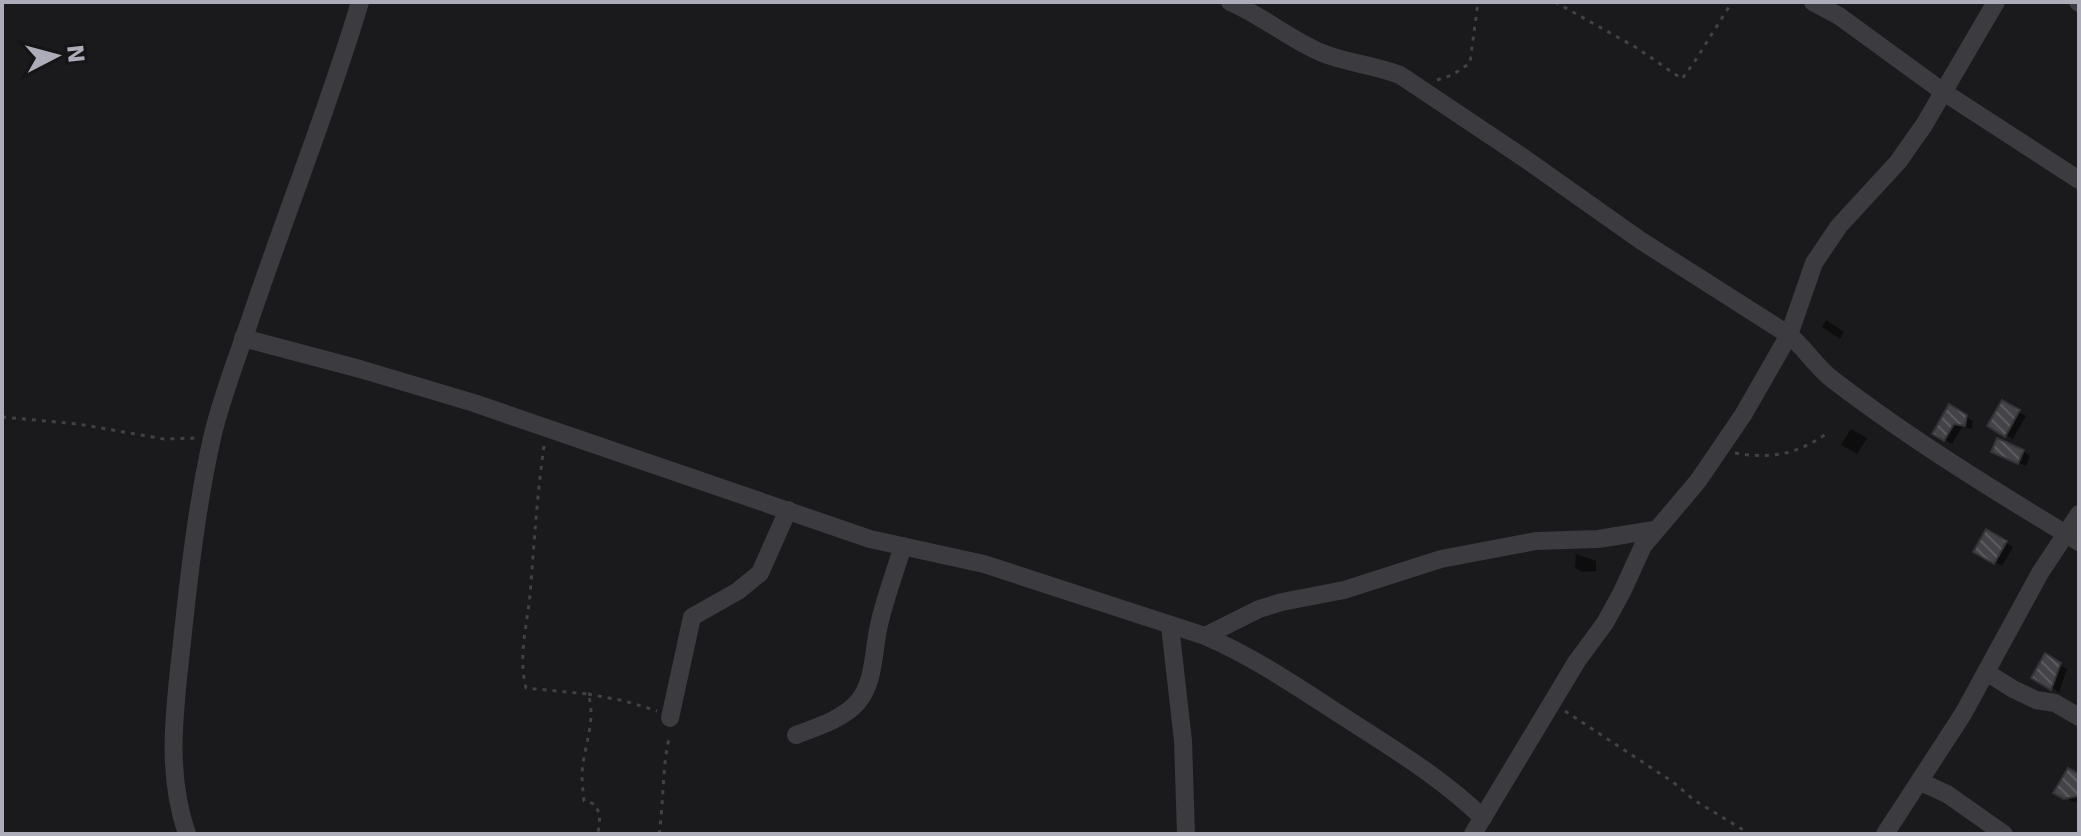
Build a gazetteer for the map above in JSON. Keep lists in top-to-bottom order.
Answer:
{
  "north": "right"
}
